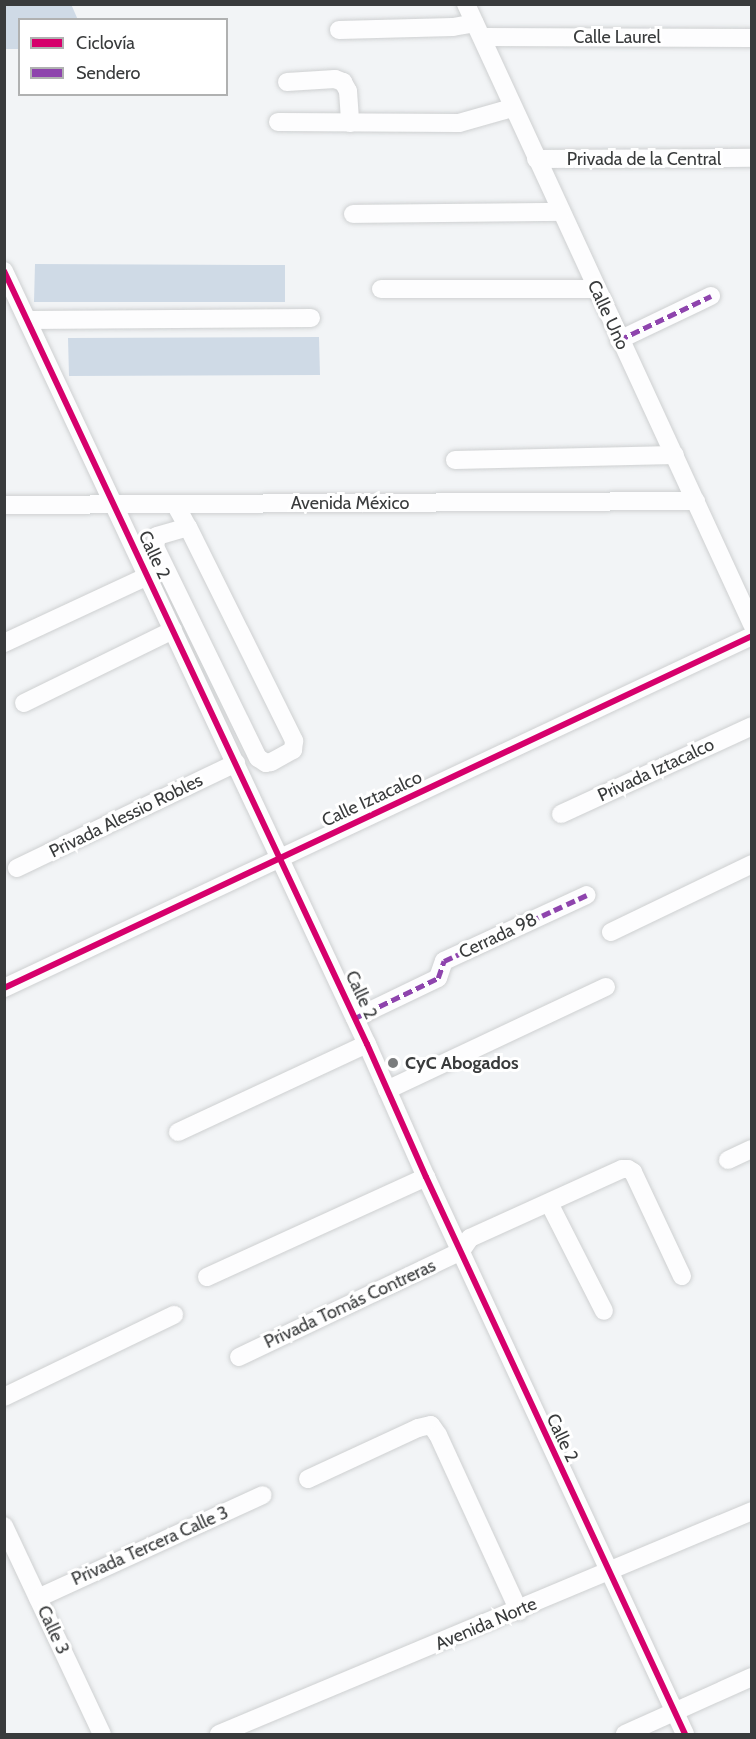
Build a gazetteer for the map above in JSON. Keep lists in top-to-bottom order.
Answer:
{
  "streets": {
    "street": [
      "Calle Laurel",
      "Privada de la Central",
      "Calle Uno",
      "Avenida México",
      "Calle 2",
      "Privada Iztacalco",
      "Calle Iztacalco",
      "Privada Alessio Robles",
      "Cerrada 98",
      "Privada Tomás Contreras",
      "Privada Tercera Calle 3",
      "Avenida Norte",
      "Calle 3"
    ]
  },
  "crossings": [
    ["Calle Laurel", "Calle Uno"],
    ["Privada de la Central", "Calle Uno"],
    ["Calle Uno", "Avenida México"],
    ["Avenida México", "Calle 2"],
    ["Calle 2", "Calle Iztacalco"],
    ["Calle 2", "Privada Alessio Robles"],
    ["Calle 2", "Cerrada 98"],
    ["Calle 2", "Privada Tomás Contreras"],
    ["Calle 2", "Avenida Norte"],
    ["Privada Tercera Calle 3", "Calle 3"]
  ],
  "places": ["CyC Abogados"],
  "legend": ["Ciclovía", "Sendero"]
}
